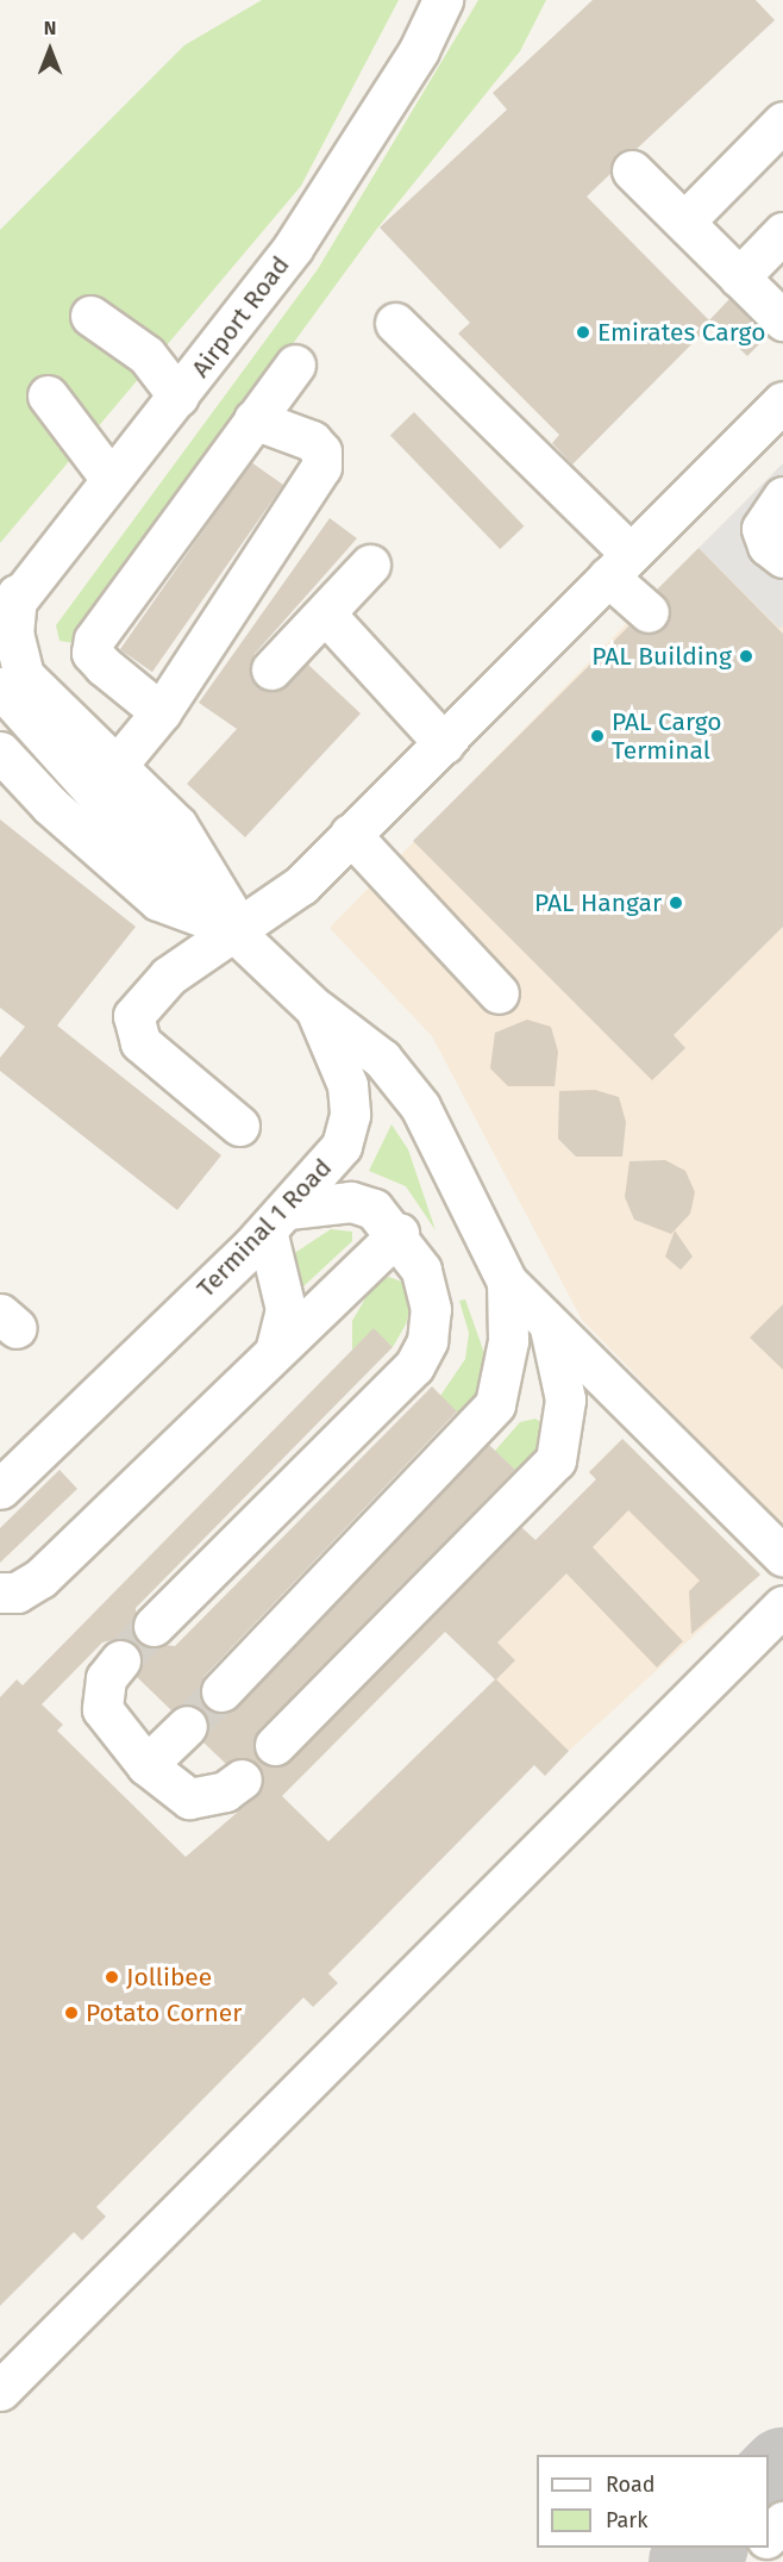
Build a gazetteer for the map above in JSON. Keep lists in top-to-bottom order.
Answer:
{
  "streets": {
    "street": ["Airport Road", "Terminal 1 Road"]
  },
  "crossings": [
    ["Airport Road", "Terminal 1 Road"]
  ],
  "places": [
    "Emirates Cargo",
    "PAL Building",
    "PAL Cargo Terminal",
    "PAL Hangar",
    "Jollibee",
    "Potato Corner"
  ],
  "legend": ["Road", "Park"],
  "north": "top"
}
